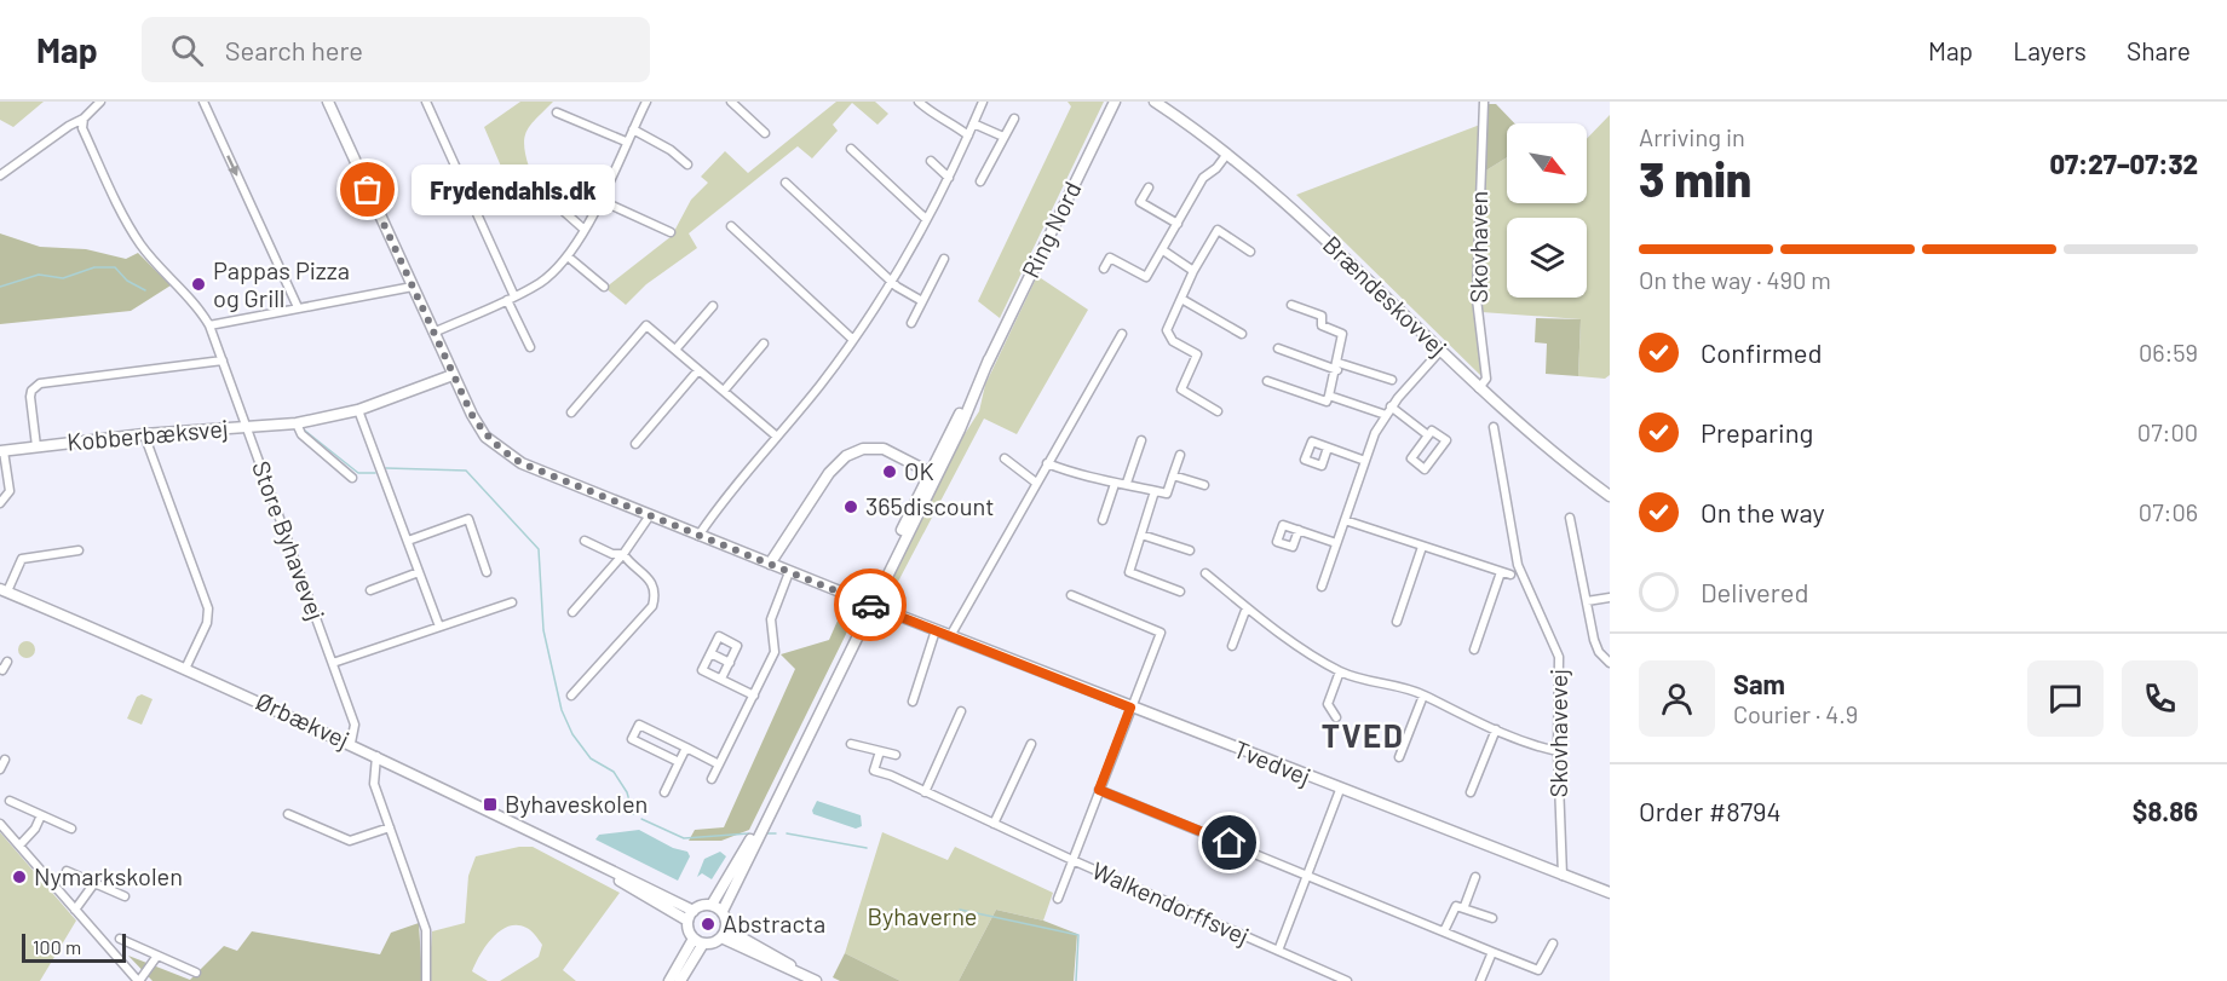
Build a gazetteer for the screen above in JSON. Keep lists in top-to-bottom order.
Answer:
{
  "streets": {
    "street": [
      "Ring Nord",
      "Skovhaven",
      "Brændeskovvej",
      "Kobberbæksvej",
      "Store Byhavevej",
      "Ørbækvej",
      "Skovhavevej",
      "Tvedvej",
      "Walkendorffsvej"
    ]
  },
  "crossings": [
    ["Ring Nord", "Ørbækvej"],
    ["Skovhaven", "Brændeskovvej"],
    ["Kobberbæksvej", "Store Byhavevej"],
    ["Kobberbæksvej", "Tvedvej"],
    ["Store Byhavevej", "Ørbækvej"],
    ["Skovhavevej", "Tvedvej"]
  ],
  "districts": ["TVED"],
  "parks": ["Byhaverne"],
  "places": {
    "other": [
      "Frydendahls.dk",
      "Pappas Pizza og Grill",
      "OK",
      "365discount",
      "Nymarkskolen",
      "Abstracta"
    ],
    "transit": ["Byhaveskolen"]
  },
  "scale_bar": "100 m",
  "north": "bottom right",
  "page": {
    "header": "Map",
    "search": "Search here",
    "nav": ["Map", "Layers", "Share"],
    "heading": ["3 min", "Arriving in", "07:27–07:32"],
    "panel": [
      "Sam",
      "Courier · 4.9",
      "Order #8794",
      "$8.86"
    ],
    "bubble": "Frydendahls.dk",
    "bar": "On the way · 490 m",
    "list": [
      ["Confirmed", "06:59"],
      ["Preparing", "07:00"],
      ["On the way", "07:06"],
      "Delivered"
    ],
    "scale": "100 m"
  }
}
